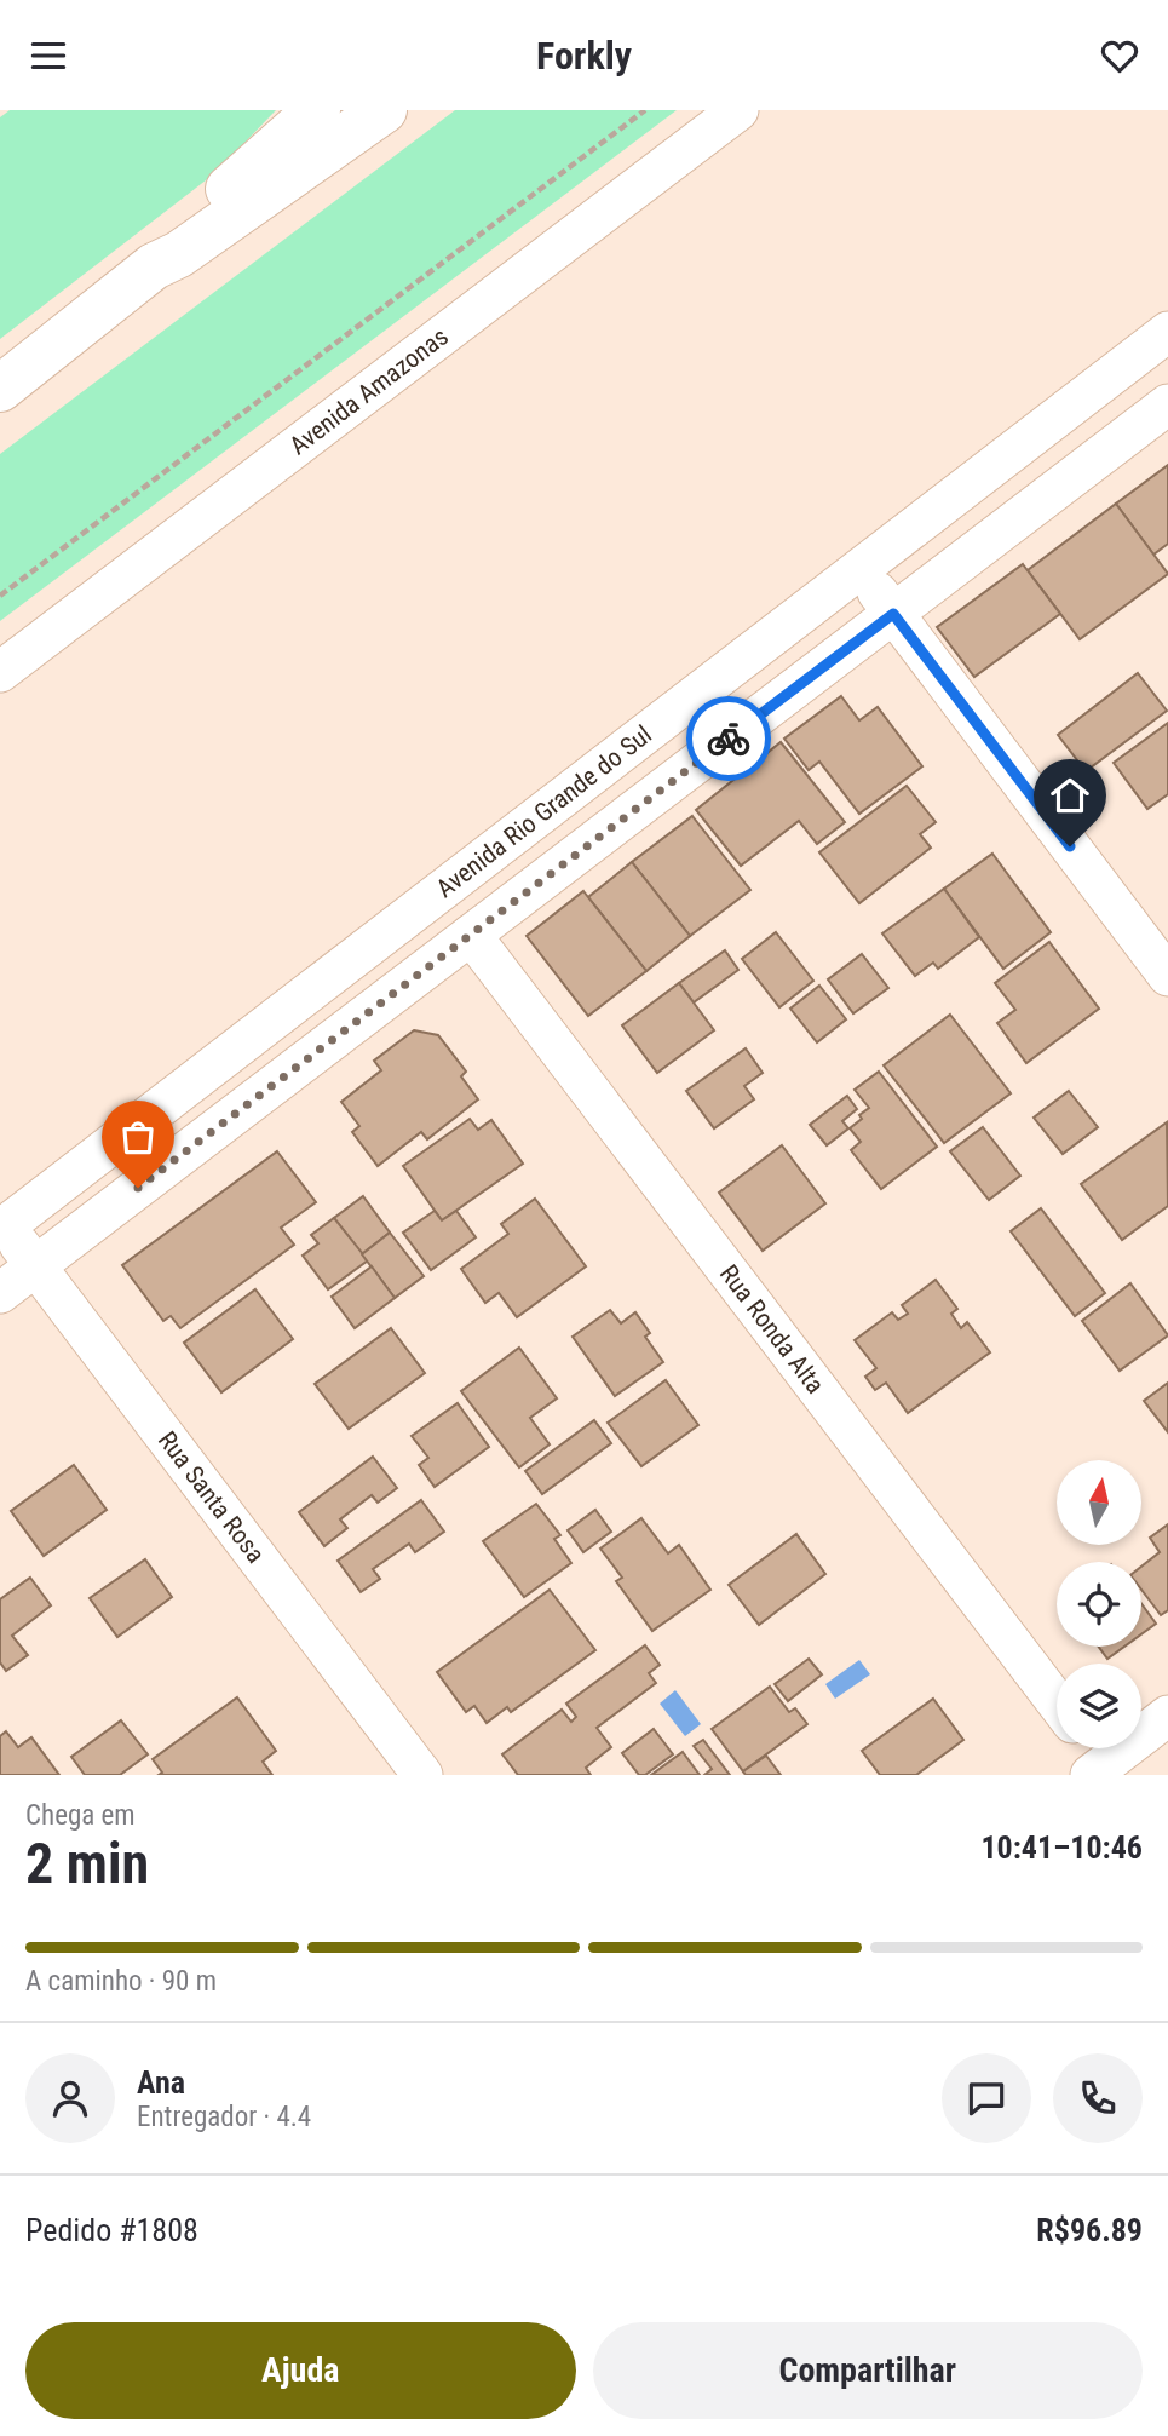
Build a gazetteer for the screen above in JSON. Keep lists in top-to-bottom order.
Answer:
{
  "streets": {
    "street": [
      "Avenida Amazonas",
      "Avenida Rio Grande do Sul",
      "Rua Ronda Alta",
      "Rua Santa Rosa"
    ]
  },
  "crossings": [
    ["Avenida Rio Grande do Sul", "Rua Ronda Alta"],
    ["Avenida Rio Grande do Sul", "Rua Santa Rosa"]
  ],
  "north": "top",
  "page": {
    "header": "Forkly",
    "heading": ["2 min", "Chega em", "10:41–10:46"],
    "panel": [
      "Ana",
      "Entregador · 4.4",
      "Pedido #1808",
      "R$96.89"
    ],
    "bar": "A caminho · 90 m",
    "buttons": ["Ajuda", "Compartilhar"]
  }
}
